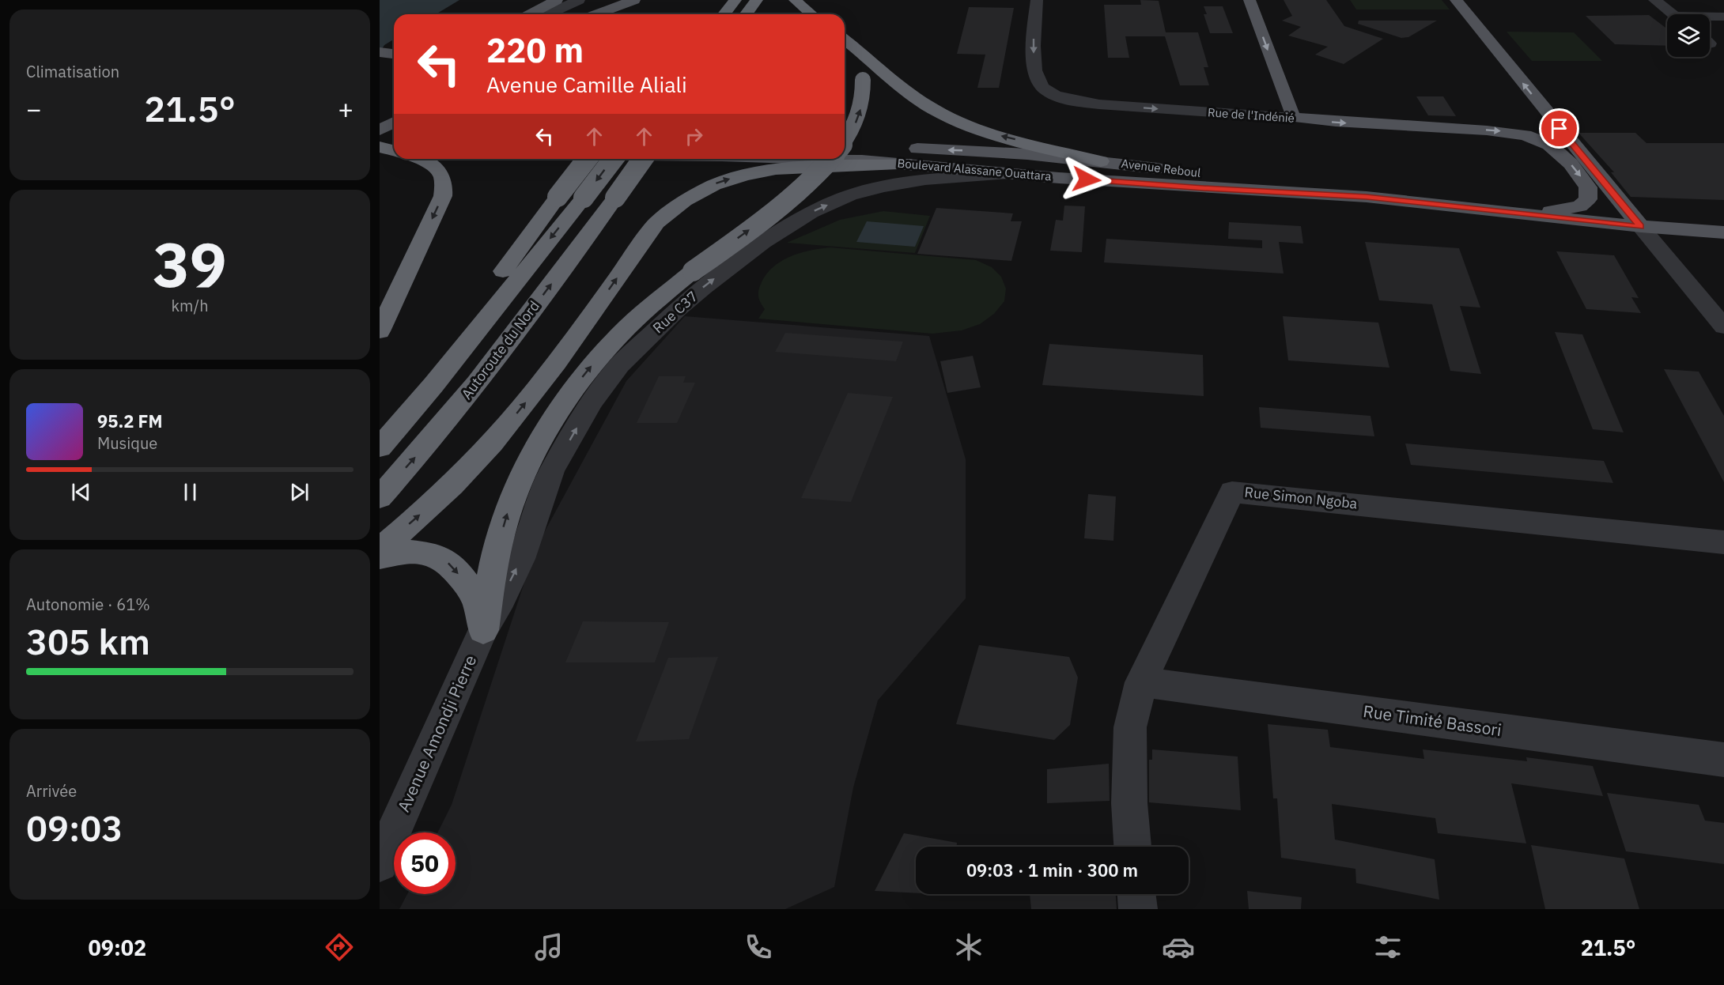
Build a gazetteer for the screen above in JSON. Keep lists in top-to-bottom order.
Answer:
{
  "streets": {
    "highway": ["Autoroute du Nord"],
    "main road": ["Rue de l'Indénié", "Avenue Reboul", "Boulevard Alassane Ouattara"],
    "street": [
      "Rue C37",
      "Rue Simon Ngoba",
      "Rue Timité Bassori",
      "Avenue Amondji Pierre"
    ]
  },
  "crossings": [
    ["Rue de l'Indénié", "Boulevard Alassane Ouattara"],
    ["Avenue Reboul", "Boulevard Alassane Ouattara"],
    ["Boulevard Alassane Ouattara", "Rue C37"],
    ["Rue C37", "Avenue Amondji Pierre"],
    ["Rue Simon Ngoba", "Rue Timité Bassori"]
  ],
  "one_way": ["Avenue Reboul", "Rue C37"],
  "page": {
    "tile": [
      "Climatisation",
      ["39", "km/h"],
      ["Autonomie · 61%", "305 km"],
      ["Arrivée", "09:03"]
    ],
    "turn": ["220 m", "Avenue Camille Aliali"],
    "heat": ["−", "21.5°", "+"],
    "song": ["95.2 FM", "Musique"],
    "limit": "50",
    "trip": "09:03 · 1 min · 300 m",
    "tabs": ["09:02", "21.5°"]
  }
}
